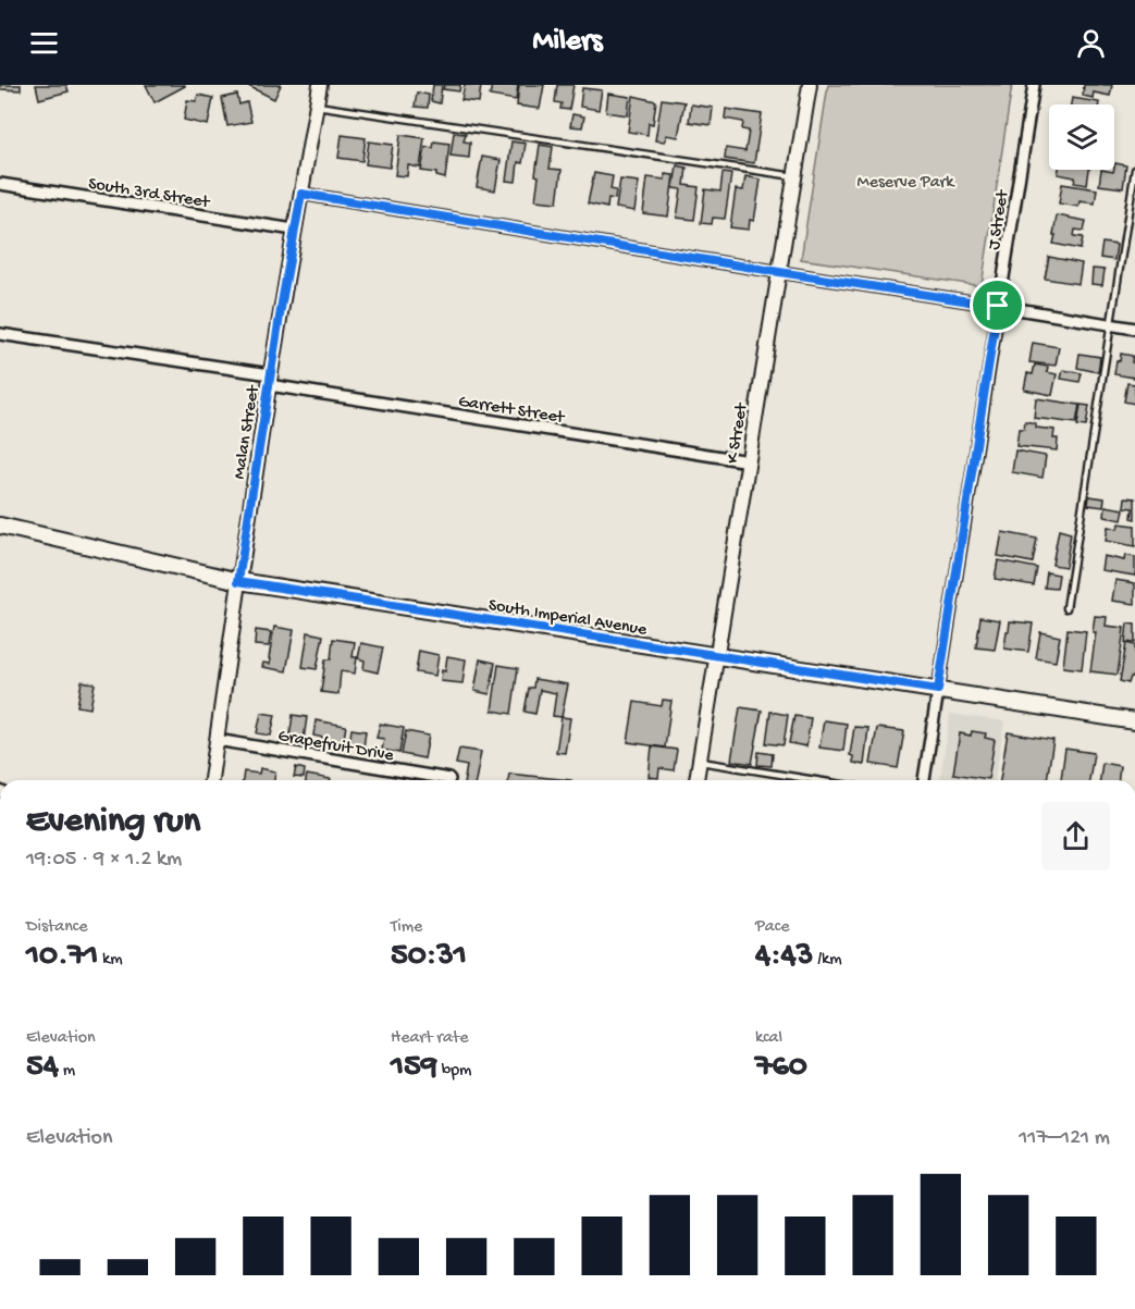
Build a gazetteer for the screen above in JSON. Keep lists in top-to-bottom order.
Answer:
{
  "streets": {
    "main road": ["South Imperial Avenue"],
    "street": [
      "South 3rd Street",
      "J Street",
      "Garrett Street",
      "Malan Street",
      "K Street",
      "Grapefruit Drive"
    ]
  },
  "crossings": [
    ["South 3rd Street", "Malan Street"],
    ["J Street", "South Imperial Avenue"],
    ["Garrett Street", "Malan Street"],
    ["Garrett Street", "K Street"],
    ["Malan Street", "South Imperial Avenue"],
    ["Malan Street", "Grapefruit Drive"],
    ["K Street", "South Imperial Avenue"]
  ],
  "parks": ["Meserve Park"],
  "page": {
    "header": "Milers",
    "heading": ["Evening run", "19:05 · 9 × 1.2 km"],
    "stats": [
      ["Distance", "10.71 km"],
      ["Time", "50:31"],
      ["Pace", "4:43 /km"],
      ["Elevation", "54 m"],
      ["Heart rate", "159 bpm"],
      ["kcal", "760"]
    ],
    "chart": ["Elevation", "117–121 m"]
  }
}
